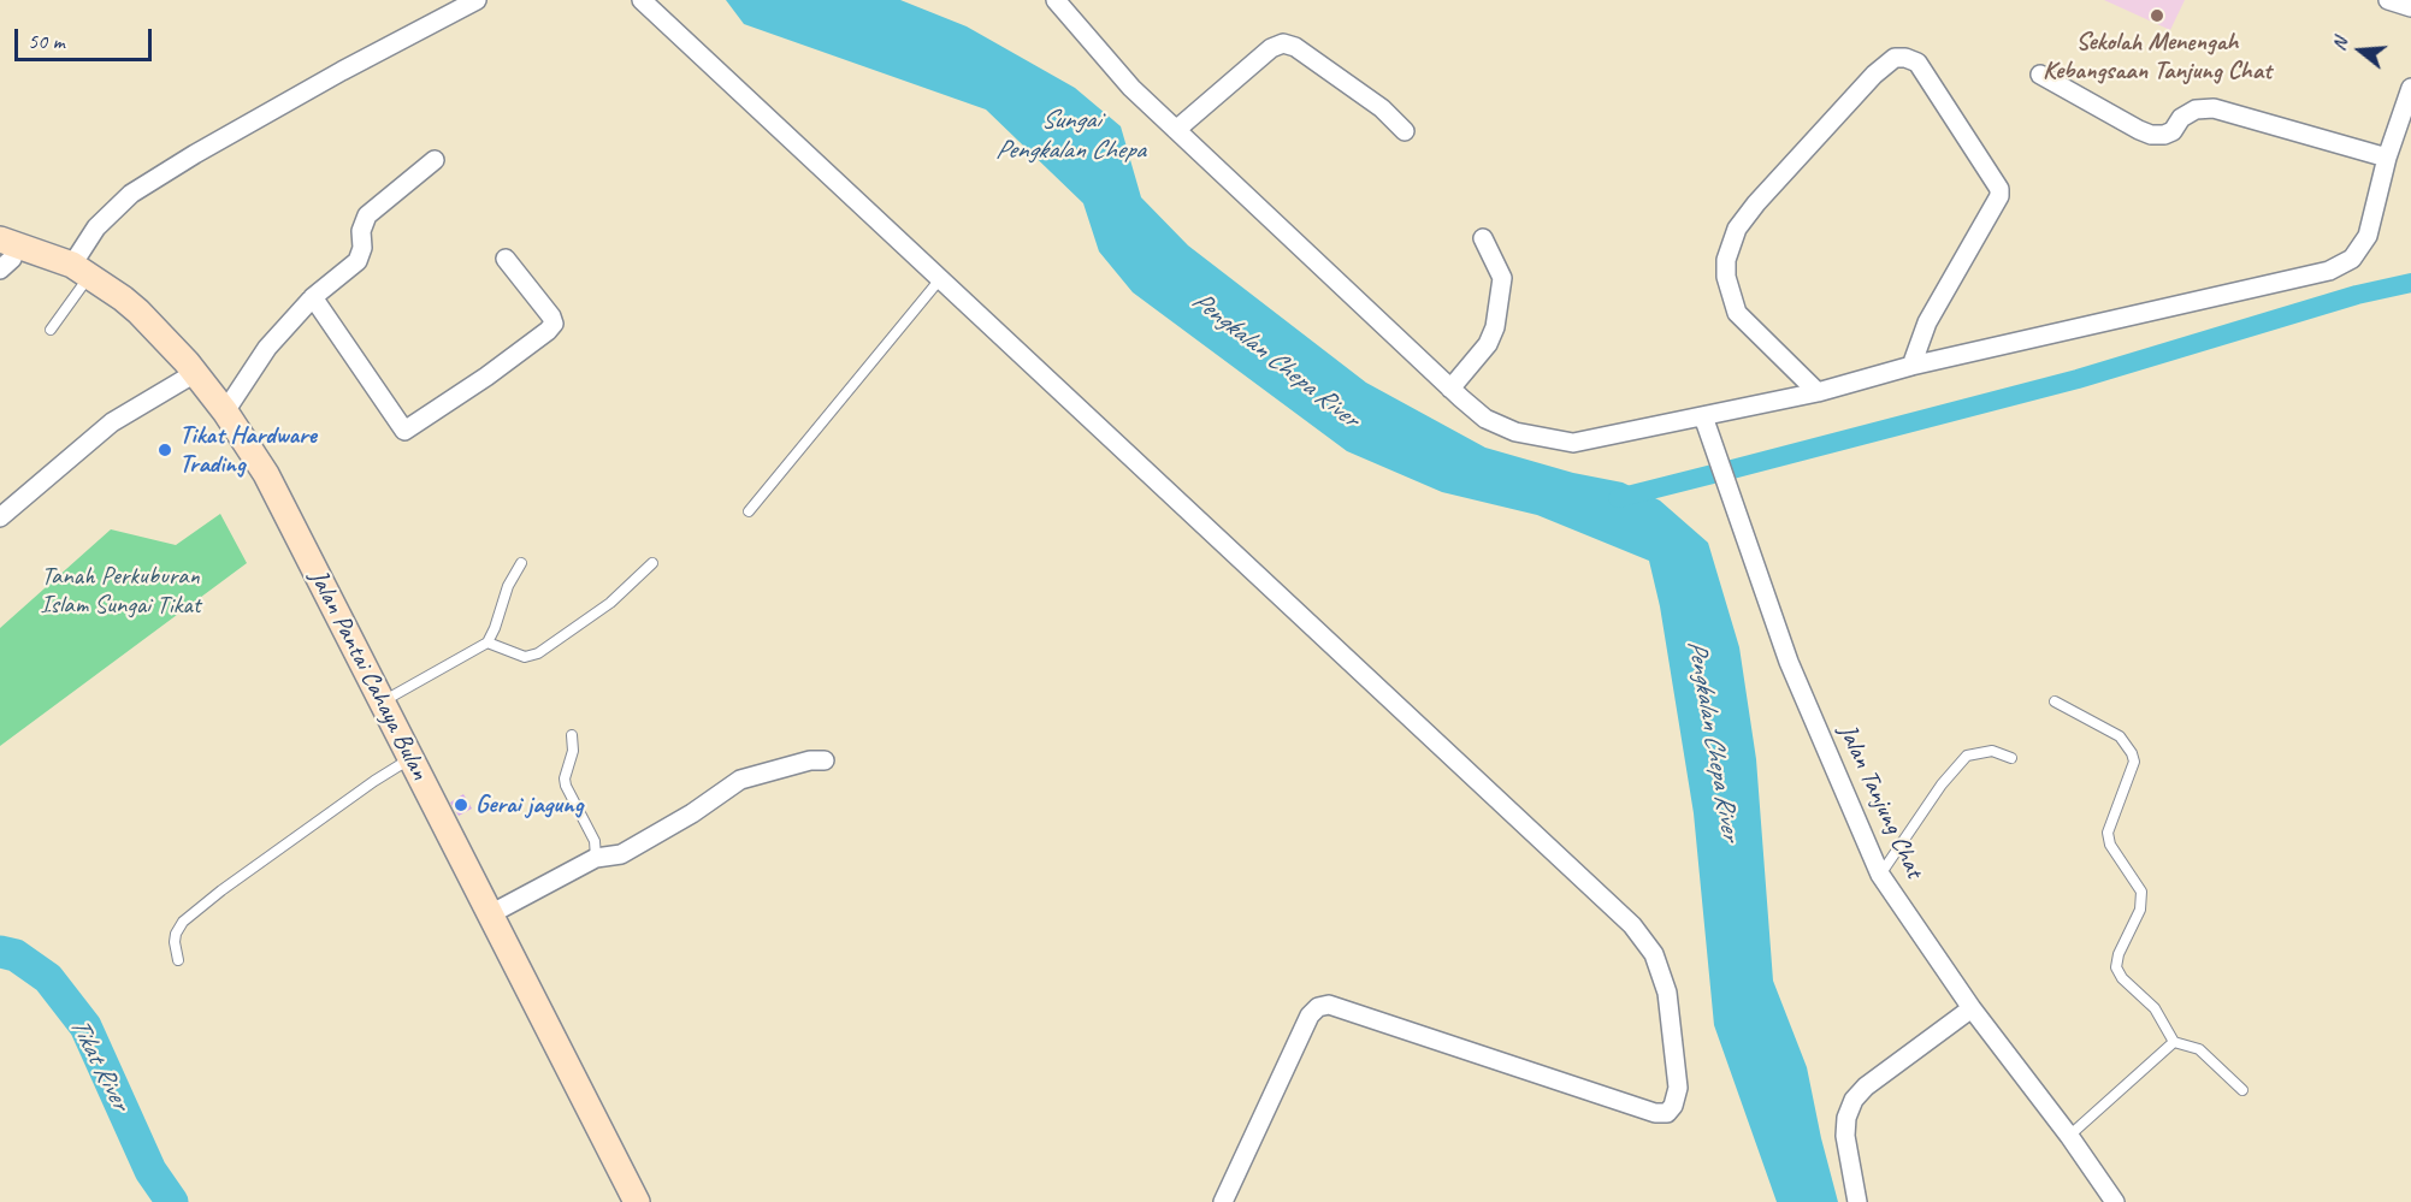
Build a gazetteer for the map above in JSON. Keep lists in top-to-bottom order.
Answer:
{
  "streets": {
    "main road": ["Jalan Pantai Cahaya Bulan"],
    "street": ["Jalan Tanjung Chat"]
  },
  "water": ["Sungai Pengkalan Chepa", "Pengkalan Chepa River", "Tikat River"],
  "parks": ["Tanah Perkuburan Islam Sungai Tikat"],
  "places": ["Sekolah Menengah Kebangsaan Tanjung Chat", "Tikat Hardware Trading", "Gerai jagung"],
  "scale_bar": "50 m",
  "north": "left"
}
